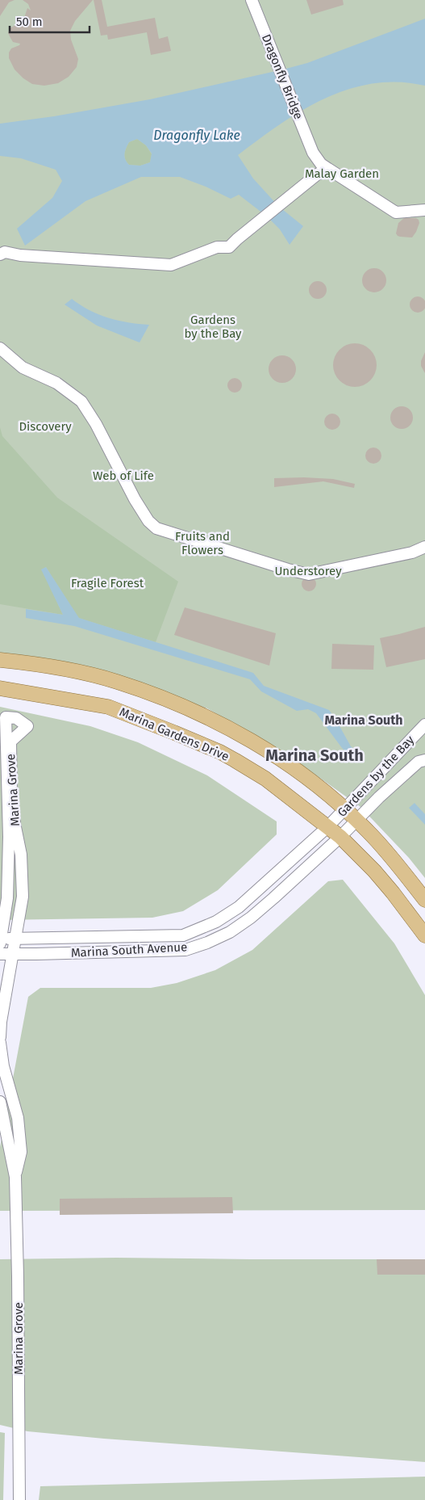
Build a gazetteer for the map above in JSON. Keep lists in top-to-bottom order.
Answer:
{
  "streets": {
    "main road": ["Marina Gardens Drive"],
    "street": [
      "Dragonfly Bridge",
      "Gardens by the Bay",
      "Marina Grove",
      "Marina South Avenue"
    ]
  },
  "crossings": [
    ["Marina Gardens Drive", "Gardens by the Bay"],
    ["Marina Gardens Drive", "Marina South Avenue"],
    ["Gardens by the Bay", "Marina South Avenue"],
    ["Marina Grove", "Marina South Avenue"]
  ],
  "districts": ["Marina South", "Marina South"],
  "water": ["Dragonfly Lake"],
  "parks": [
    "Malay Garden",
    "Gardens by the Bay",
    "Discovery",
    "Web of Life",
    "Fruits and Flowers",
    "Understorey",
    "Fragile Forest"
  ],
  "scale_bar": "50 m"
}
